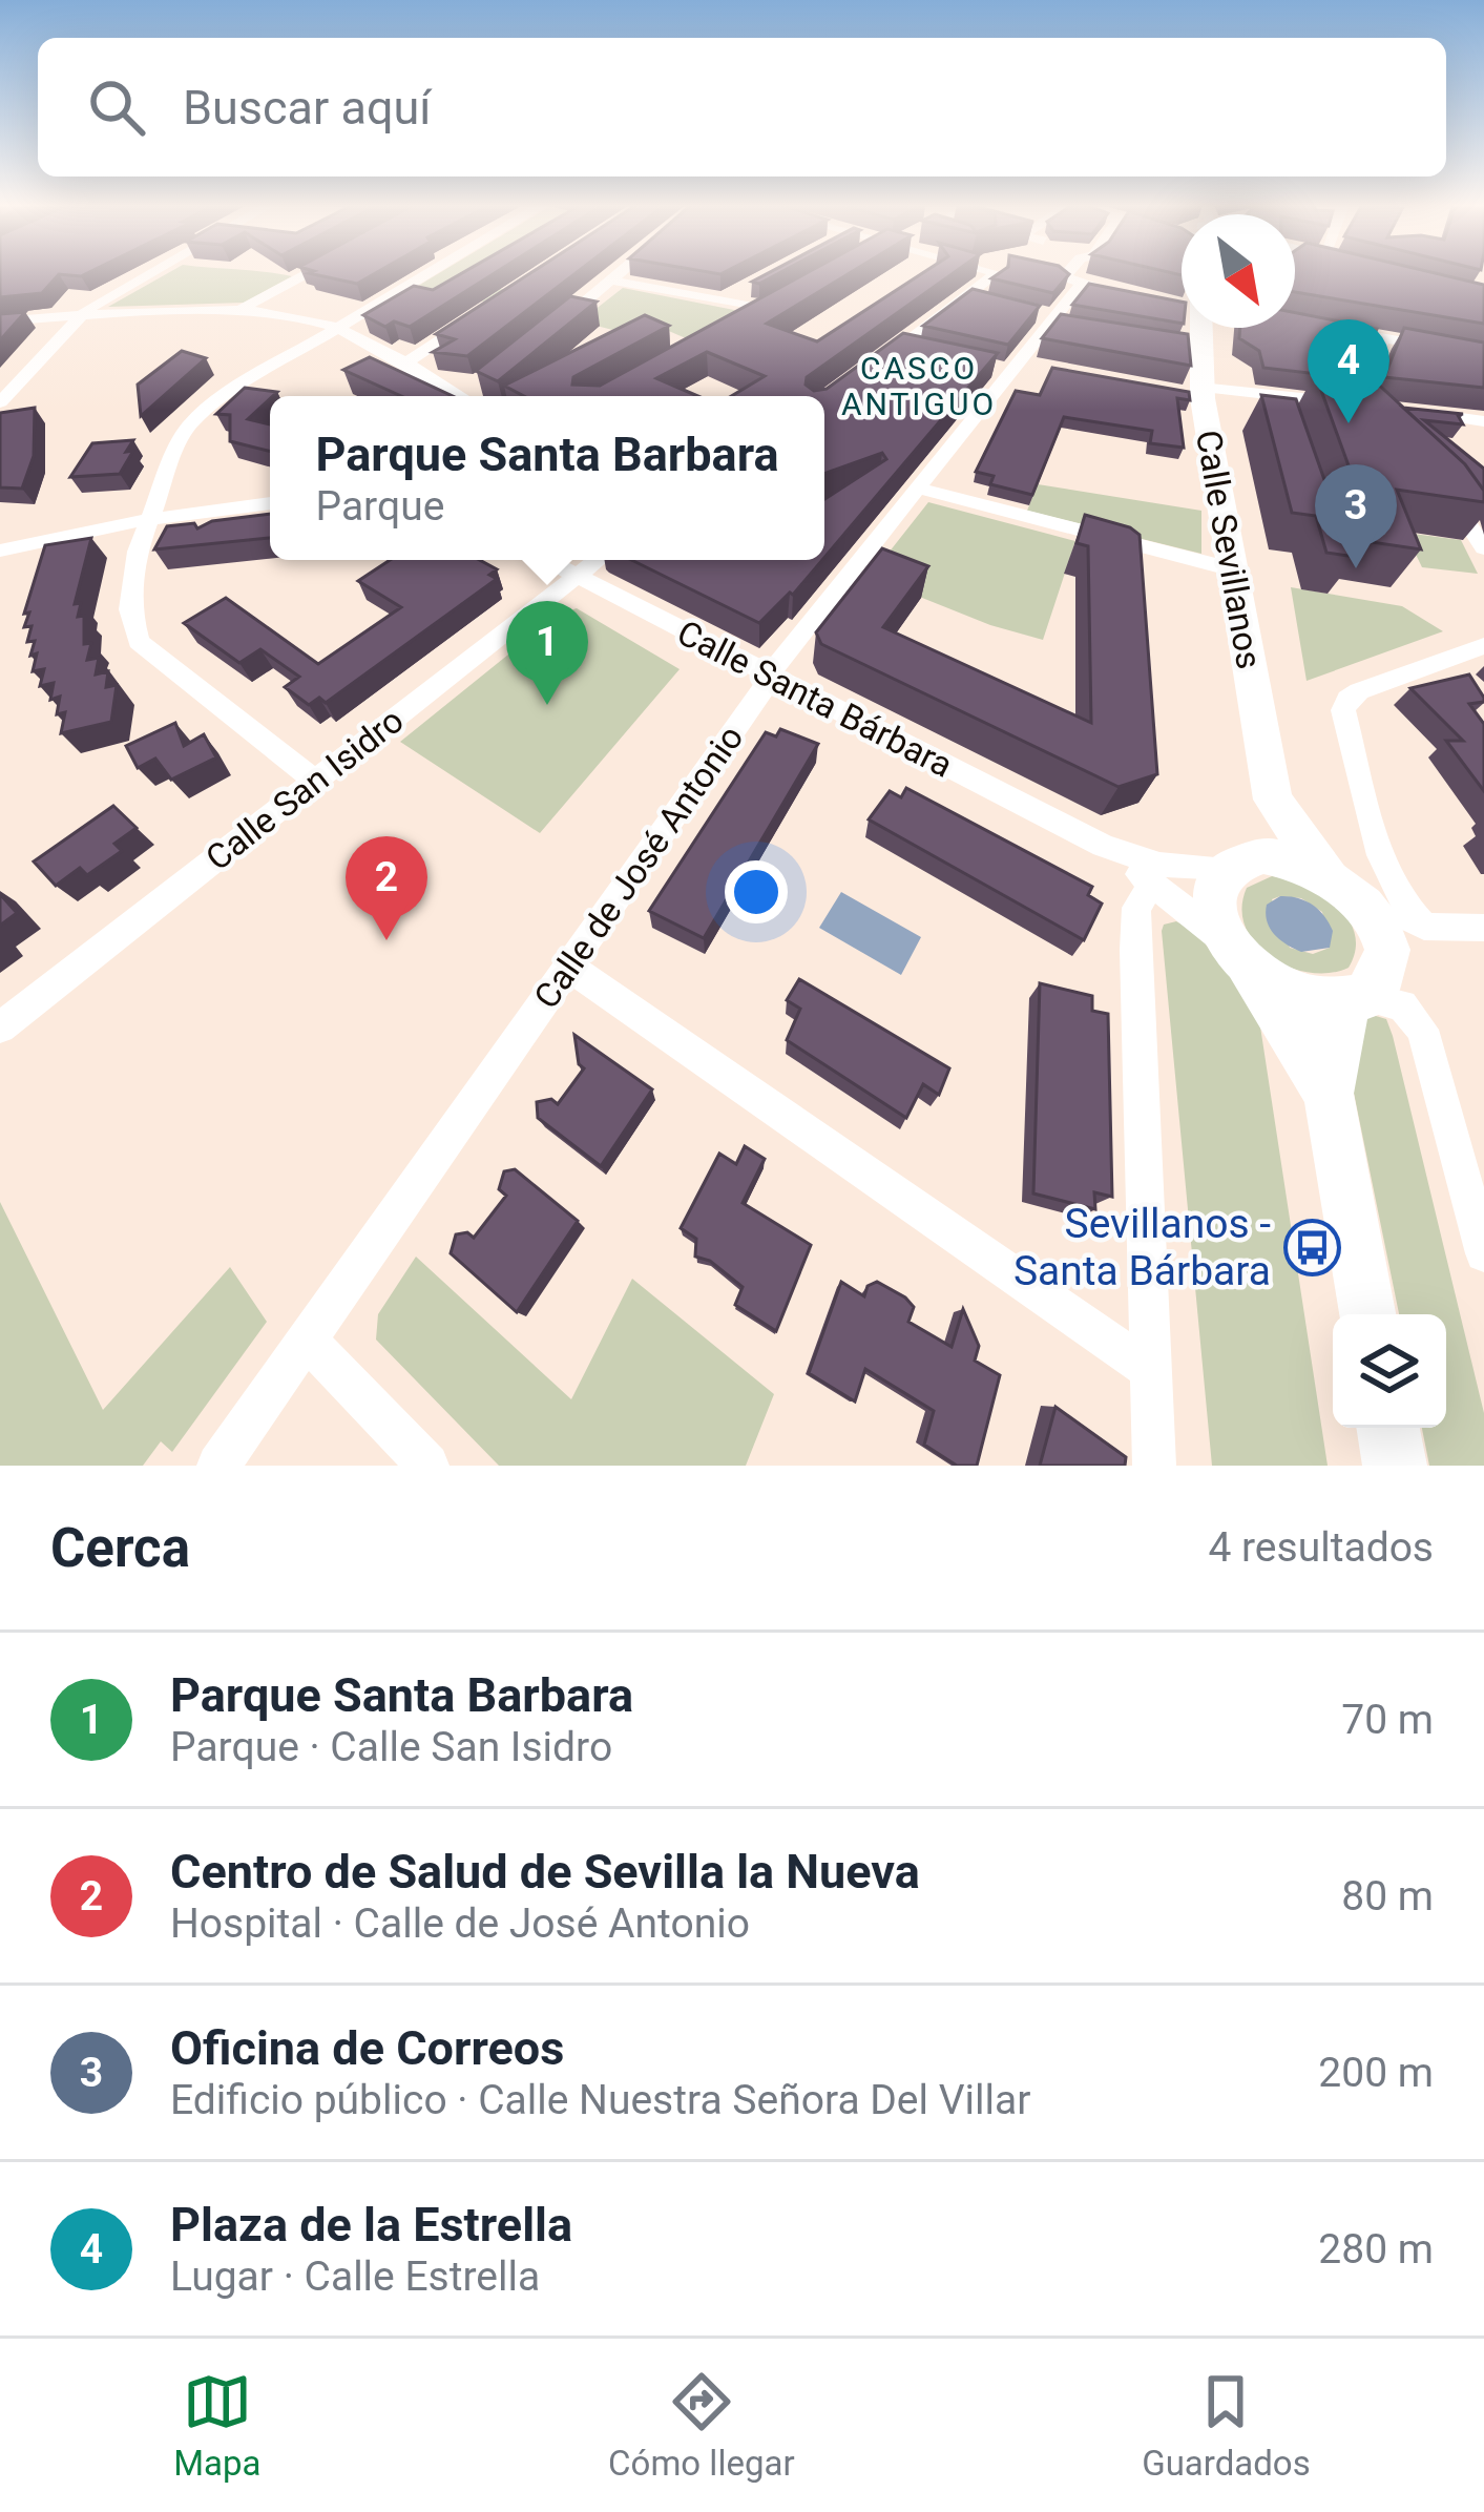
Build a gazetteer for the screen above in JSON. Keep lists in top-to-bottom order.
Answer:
{
  "streets": {
    "main road": ["Calle Sevillanos"],
    "street": ["Calle Santa Bárbara", "Calle San Isidro", "Calle de José Antonio"]
  },
  "crossings": [
    ["Calle Sevillanos", "Calle Santa Bárbara"],
    ["Calle Santa Bárbara", "Calle San Isidro"],
    ["Calle Santa Bárbara", "Calle de José Antonio"]
  ],
  "districts": ["CASCO ANTIGUO"],
  "places": {
    "bus stop": ["Sevillanos - Santa Bárbara"]
  },
  "north": "bottom right",
  "page": {
    "search": "Buscar aquí",
    "pins": [
      "4",
      "3",
      "1",
      "2"
    ],
    "popup": ["Parque Santa Barbara", "Parque"],
    "heading": ["Cerca", "4 resultados"],
    "list": [
      {
        "mark": "1",
        "name": "Parque Santa Barbara",
        "note": "Parque · Calle San Isidro",
        "value": "70 m"
      },
      {
        "mark": "2",
        "name": "Centro de Salud de Sevilla la Nueva",
        "note": "Hospital · Calle de José Antonio",
        "value": "80 m"
      },
      {
        "mark": "3",
        "name": "Oficina de Correos",
        "note": "Edificio público · Calle Nuestra Señora Del Villar",
        "value": "200 m"
      },
      {
        "mark": "4",
        "name": "Plaza de la Estrella",
        "note": "Lugar · Calle Estrella",
        "value": "280 m"
      }
    ],
    "nav": ["Mapa", "Cómo llegar", "Guardados"]
  }
}
